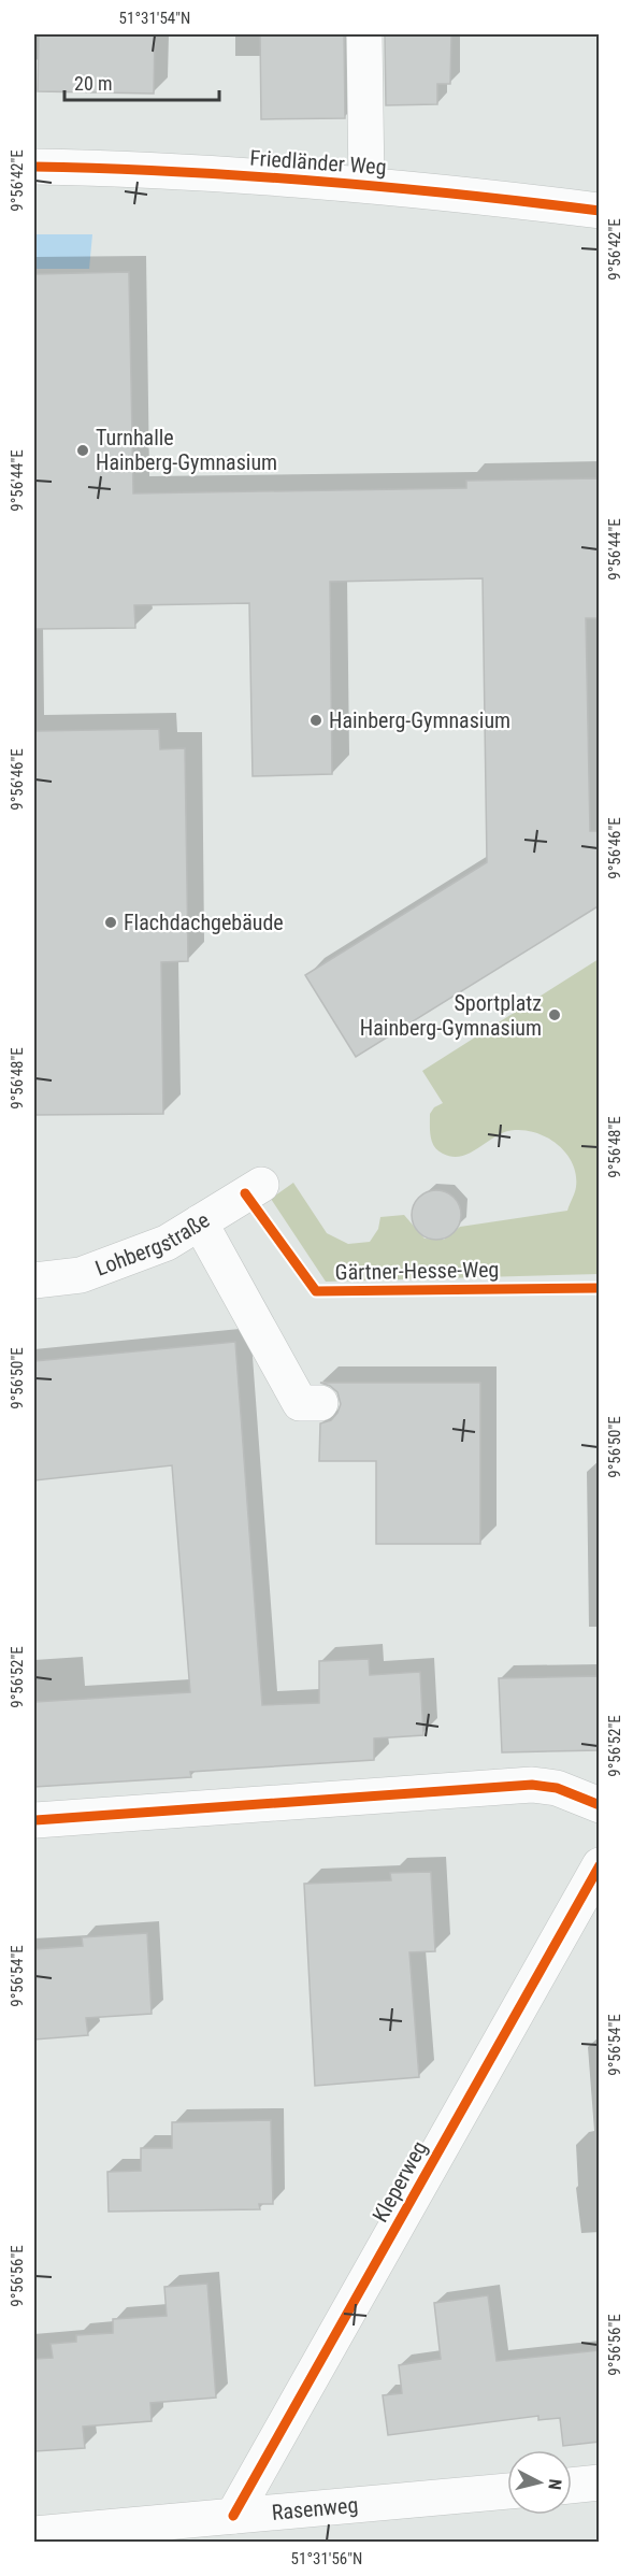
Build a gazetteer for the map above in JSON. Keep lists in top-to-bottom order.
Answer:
{
  "streets": {
    "street": [
      "Friedländer Weg",
      "Lohbergstraße",
      "Kleperweg",
      "Rasenweg"
    ],
    "cycle path": ["Gärtner-Hesse-Weg"]
  },
  "crossings": [
    ["Kleperweg", "Rasenweg"]
  ],
  "places": [
    "Turnhalle Hainberg-Gymnasium",
    "Hainberg-Gymnasium",
    "Flachdachgebäude",
    "Sportplatz Hainberg-Gymnasium"
  ],
  "scale_bar": "20 m",
  "north": "right",
  "coordinates": [
    "51°31'54\"N",
    "9°56'42\"E",
    "9°56'44\"E",
    "9°56'46\"E",
    "9°56'48\"E",
    "9°56'50\"E",
    "9°56'52\"E",
    "9°56'54\"E",
    "9°56'56\"E",
    "51°31'56\"N"
  ]
}
